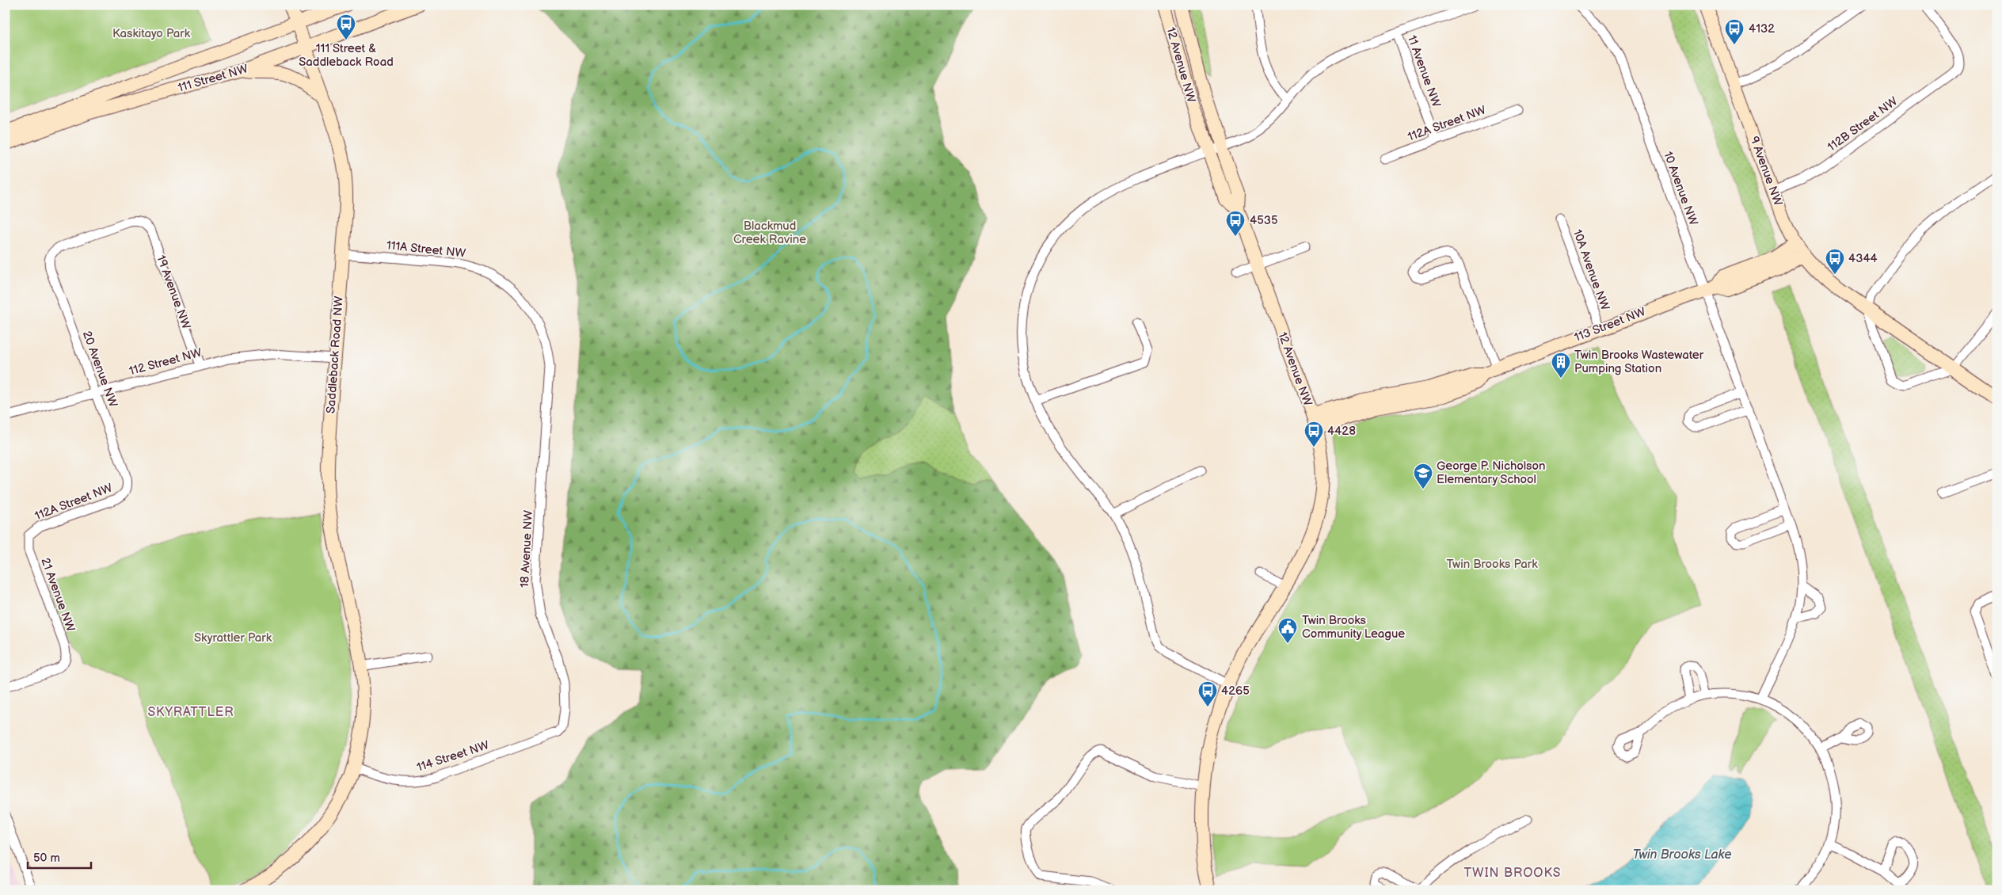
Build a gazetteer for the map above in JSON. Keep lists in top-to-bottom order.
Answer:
{
  "streets": {
    "street": [
      "12 Avenue NW",
      "11 Avenue NW",
      "111 Street NW",
      "112A Street NW",
      "112B Street NW",
      "9 Avenue NW",
      "10 Avenue NW",
      "111A Street NW",
      "10A Avenue NW",
      "19 Avenue NW",
      "113 Street NW",
      "Saddleback Road NW",
      "112 Street NW",
      "20 Avenue NW",
      "18 Avenue NW",
      "21 Avenue NW",
      "114 Street NW"
    ]
  },
  "crossings": [
    ["12 Avenue NW", "113 Street NW"],
    ["11 Avenue NW", "112A Street NW"],
    ["111 Street NW", "Saddleback Road NW"],
    ["112A Street NW", "20 Avenue NW"],
    ["112A Street NW", "21 Avenue NW"],
    ["112B Street NW", "9 Avenue NW"],
    ["9 Avenue NW", "113 Street NW"],
    ["10 Avenue NW", "113 Street NW"],
    ["111A Street NW", "Saddleback Road NW"],
    ["111A Street NW", "18 Avenue NW"],
    ["10A Avenue NW", "113 Street NW"],
    ["19 Avenue NW", "112 Street NW"],
    ["19 Avenue NW", "20 Avenue NW"],
    ["Saddleback Road NW", "112 Street NW"],
    ["Saddleback Road NW", "114 Street NW"],
    ["112 Street NW", "20 Avenue NW"],
    ["18 Avenue NW", "114 Street NW"]
  ],
  "districts": ["SKYRATTLER", "TWIN BROOKS"],
  "water": ["Twin Brooks Lake"],
  "parks": [
    "Kaskitayo Park",
    "Blackmud Creek Ravine",
    "Twin Brooks Park",
    "Skyrattler Park"
  ],
  "places": {
    "bus stop": [
      "111 Street & Saddleback Road",
      "4132",
      "4535",
      "4344",
      "4428",
      "4265"
    ],
    "building": ["Twin Brooks Wastewater Pumping Station"],
    "school or university": ["George P. Nicholson Elementary School"],
    "public building": ["Twin Brooks Community League"]
  },
  "scale_bar": "50 m"
}
